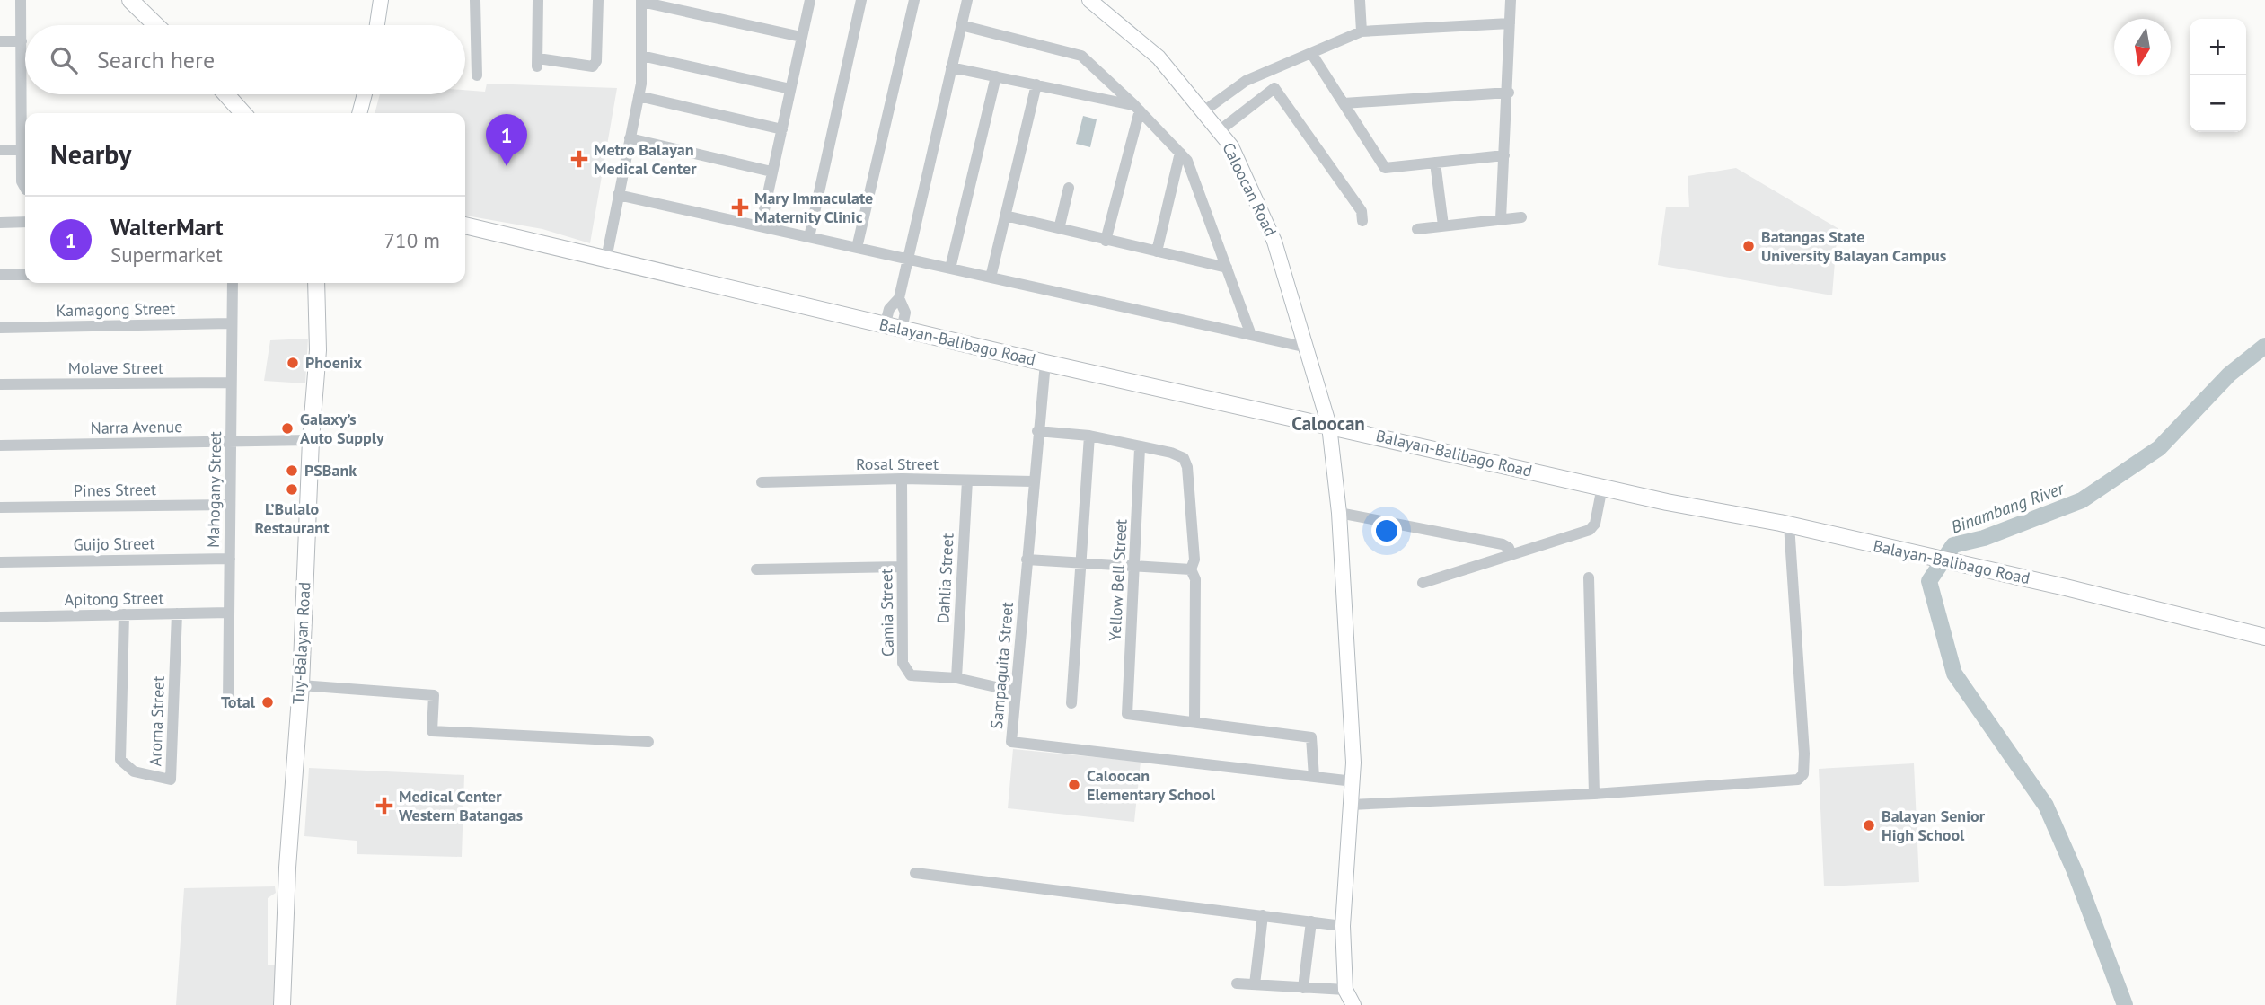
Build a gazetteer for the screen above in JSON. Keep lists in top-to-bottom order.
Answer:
{
  "streets": {
    "main road": ["Balayan-Balibago Road", "Tuy-Balayan Road"],
    "street": [
      "Caloocan Road",
      "Kamagong Street",
      "Molave Street",
      "Narra Avenue",
      "Rosal Street",
      "Mahogany Street",
      "Pines Street",
      "Guijo Street",
      "Dahlia Street",
      "Yellow Bell Street",
      "Apitong Street",
      "Camia Street",
      "Sampaguita Street",
      "Aroma Street"
    ]
  },
  "crossings": [
    ["Caloocan Road", "Balayan-Balibago Road"],
    ["Caloocan Road", "Sampaguita Street"],
    ["Kamagong Street", "Mahogany Street"],
    ["Balayan-Balibago Road", "Sampaguita Street"],
    ["Molave Street", "Mahogany Street"],
    ["Narra Avenue", "Mahogany Street"],
    ["Narra Avenue", "Tuy-Balayan Road"],
    ["Rosal Street", "Dahlia Street"],
    ["Rosal Street", "Camia Street"],
    ["Rosal Street", "Sampaguita Street"],
    ["Mahogany Street", "Pines Street"],
    ["Mahogany Street", "Guijo Street"],
    ["Mahogany Street", "Apitong Street"],
    ["Dahlia Street", "Camia Street"],
    ["Apitong Street", "Aroma Street"],
    ["Camia Street", "Sampaguita Street"]
  ],
  "districts": ["Caloocan"],
  "water": ["Binambang River"],
  "places": {
    "health": ["Metro Balayan Medical Center", "Mary Immaculate Maternity Clinic", "Medical Center Western Batangas"],
    "other": [
      "Batangas State University Balayan Campus",
      "Phoenix",
      "Galaxy’s Auto Supply",
      "PSBank",
      "L’Bulalo Restaurant",
      "Total",
      "Caloocan Elementary School",
      "Balayan Senior High School"
    ]
  },
  "north": "bottom",
  "page": {
    "map_buttons": ["+", "−"],
    "search": "Search here",
    "heading": "Nearby",
    "pins": "1",
    "list": [
      {
        "mark": "1",
        "name": "WalterMart",
        "note": "Supermarket",
        "value": "710 m"
      }
    ]
  }
}
